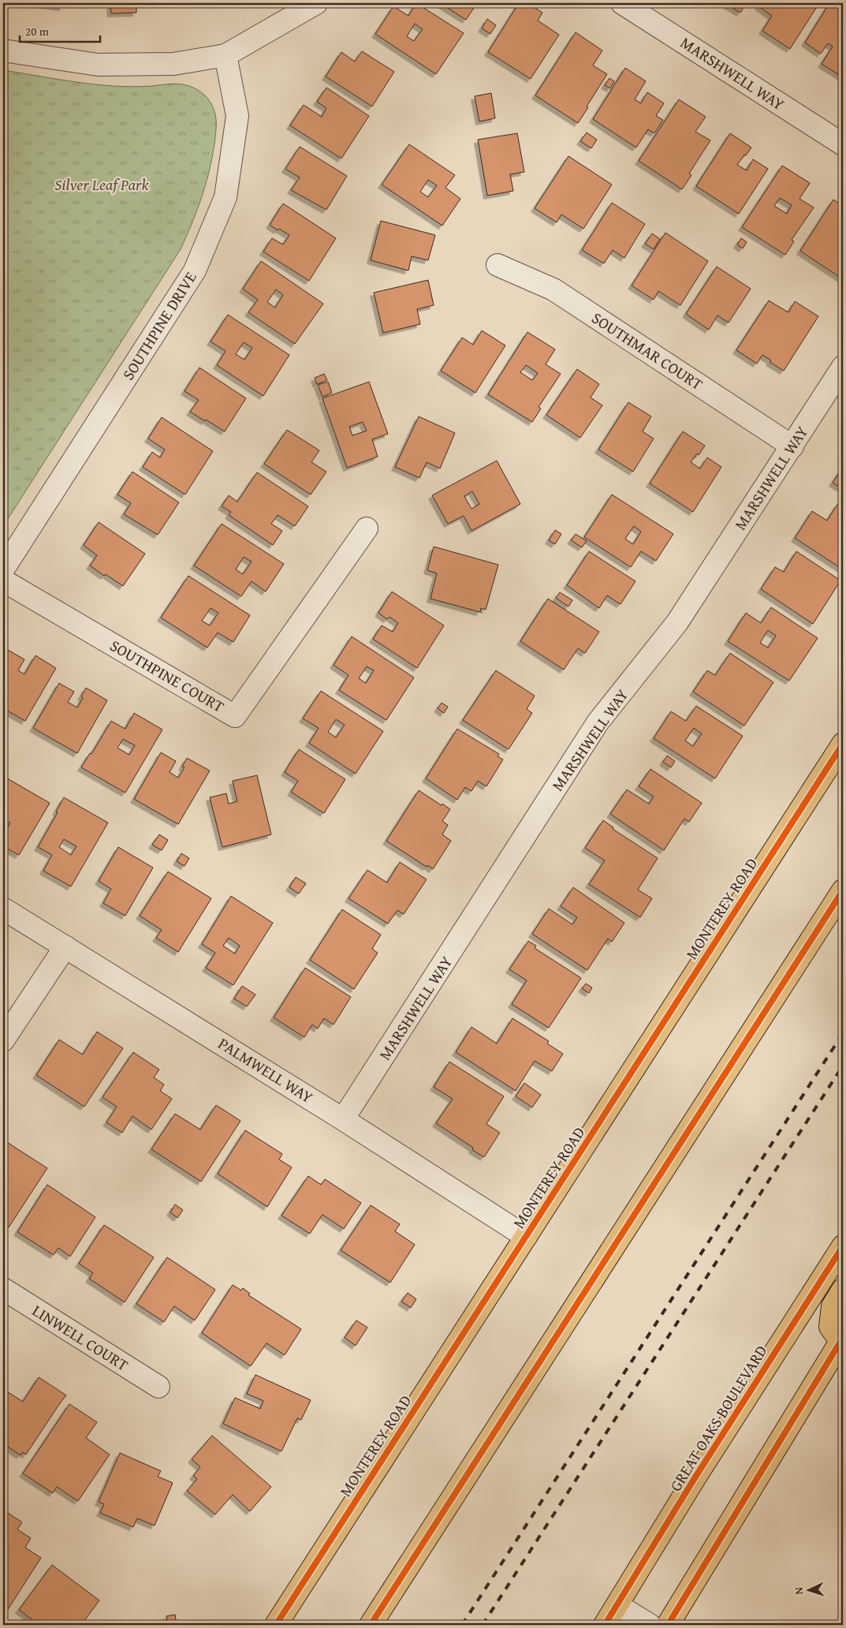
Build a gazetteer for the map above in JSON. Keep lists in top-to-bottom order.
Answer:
{
  "streets": {
    "main road": ["MONTEREY ROAD", "GREAT OAKS BOULEVARD"],
    "street": [
      "MARSHWELL WAY",
      "SOUTHPINE DRIVE",
      "SOUTHMAR COURT",
      "SOUTHPINE COURT",
      "PALMWELL WAY",
      "LINWELL COURT"
    ]
  },
  "crossings": [
    ["MARSHWELL WAY", "SOUTHMAR COURT"],
    ["MARSHWELL WAY", "PALMWELL WAY"],
    ["MONTEREY ROAD", "PALMWELL WAY"]
  ],
  "parks": ["Silver Leaf Park"],
  "scale_bar": "20 m",
  "north": "left"
}
